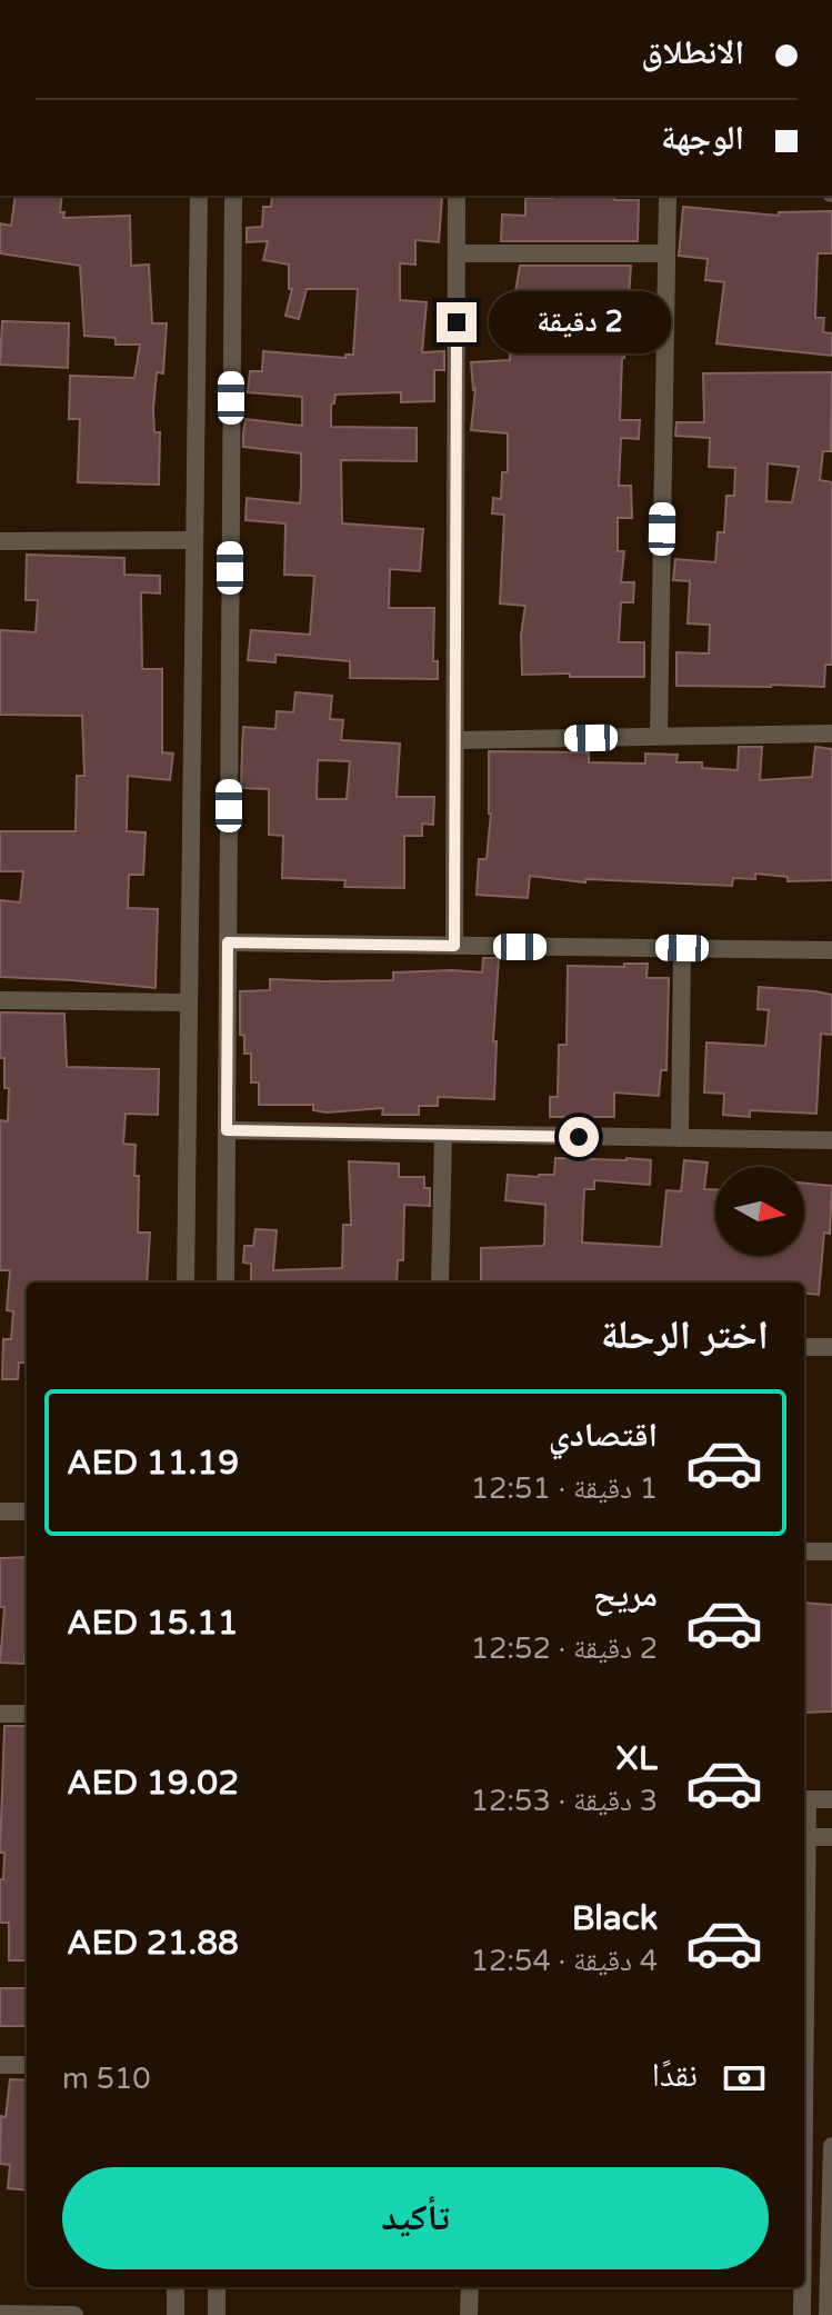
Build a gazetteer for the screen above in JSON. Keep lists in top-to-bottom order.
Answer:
{
  "north": "right",
  "page": {
    "banner": ["الانطلاق", "الوجهة"],
    "bubble": "2 دقيقة",
    "heading": "اختر الرحلة",
    "list": [
      {
        "name": "اقتصادي",
        "note": "1 دقيقة · 12:51",
        "value": "AED 11.19"
      },
      {
        "name": "مريح",
        "note": "2 دقيقة · 12:52",
        "value": "AED 15.11"
      },
      {
        "name": "XL",
        "note": "3 دقيقة · 12:53",
        "value": "AED 19.02"
      },
      {
        "name": "Black",
        "note": "4 دقيقة · 12:54",
        "value": "AED 21.88"
      }
    ],
    "pay": ["نقدًا", "510 m"],
    "buttons": "تأكيد"
  }
}
